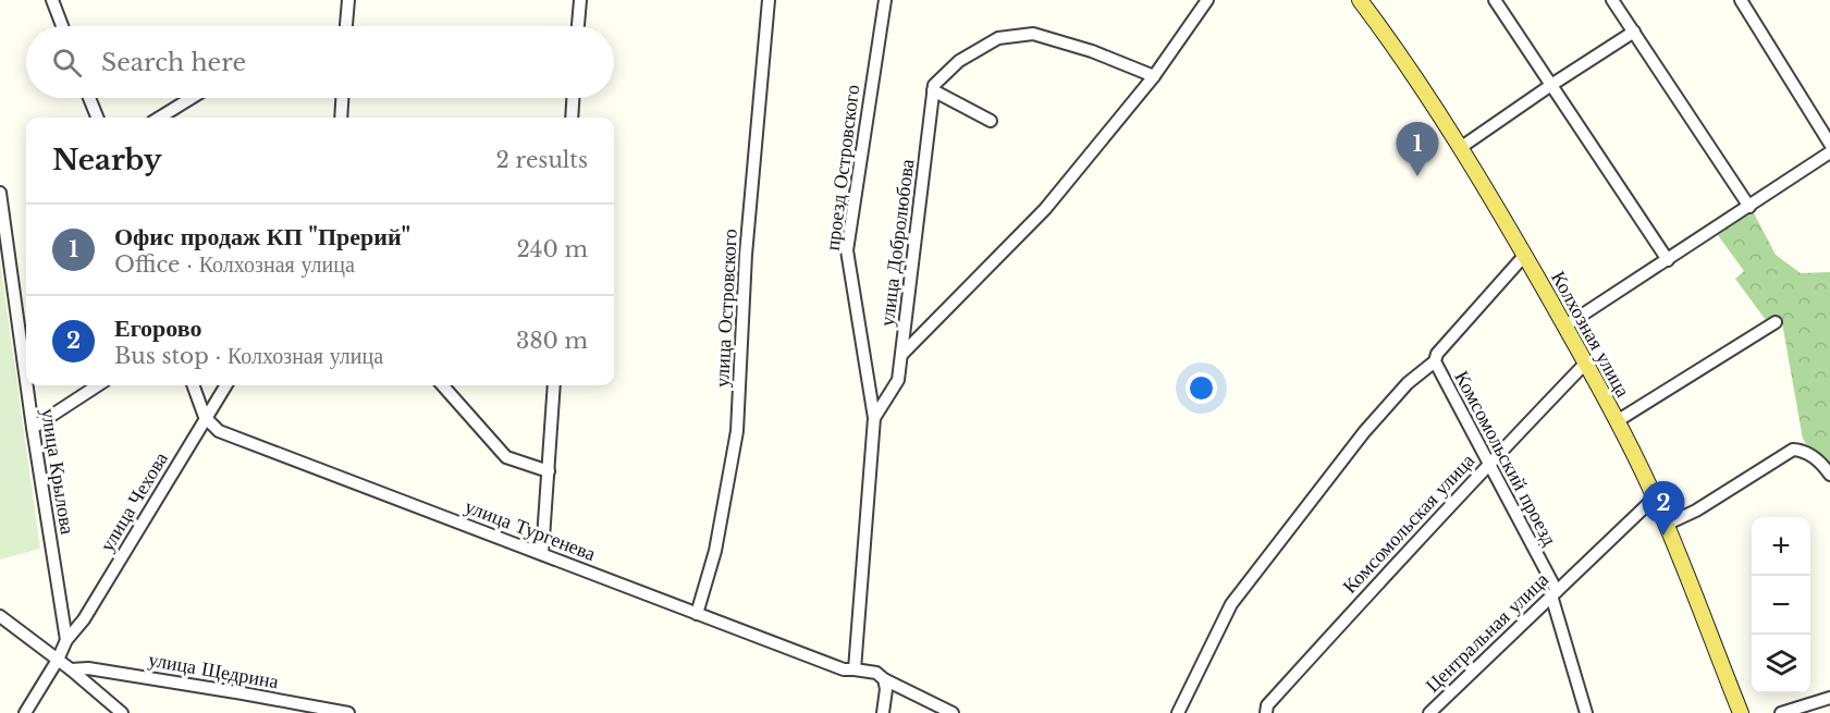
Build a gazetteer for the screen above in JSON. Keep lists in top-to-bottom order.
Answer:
{
  "streets": {
    "main road": ["Колхозная улица"],
    "street": [
      "проезд Островского",
      "улица Добролюбова",
      "улица Островского",
      "Комсомольский проезд",
      "улица Крылова",
      "улица Чехова",
      "Комсомольская улица",
      "улица Тургенева",
      "Центральная улица",
      "улица Щедрина"
    ]
  },
  "crossings": [
    ["улица Островского", "улица Тургенева"],
    ["Колхозная улица", "Комсомольский проезд"],
    ["Колхозная улица", "Комсомольская улица"],
    ["Колхозная улица", "Центральная улица"],
    ["Комсомольский проезд", "Комсомольская улица"],
    ["Комсомольский проезд", "Центральная улица"],
    ["улица Крылова", "улица Чехова"],
    ["улица Чехова", "улица Тургенева"]
  ],
  "page": {
    "search": "Search here",
    "heading": ["Nearby", "2 results"],
    "pins": ["1", "2"],
    "list": [
      {
        "mark": "1",
        "name": "Офис продаж КП \"Прерий\"",
        "note": "Office · Колхозная улица",
        "value": "240 m"
      },
      {
        "mark": "2",
        "name": "Егорово",
        "note": "Bus stop · Колхозная улица",
        "value": "380 m"
      }
    ],
    "map_buttons": ["+", "−"]
  }
}
